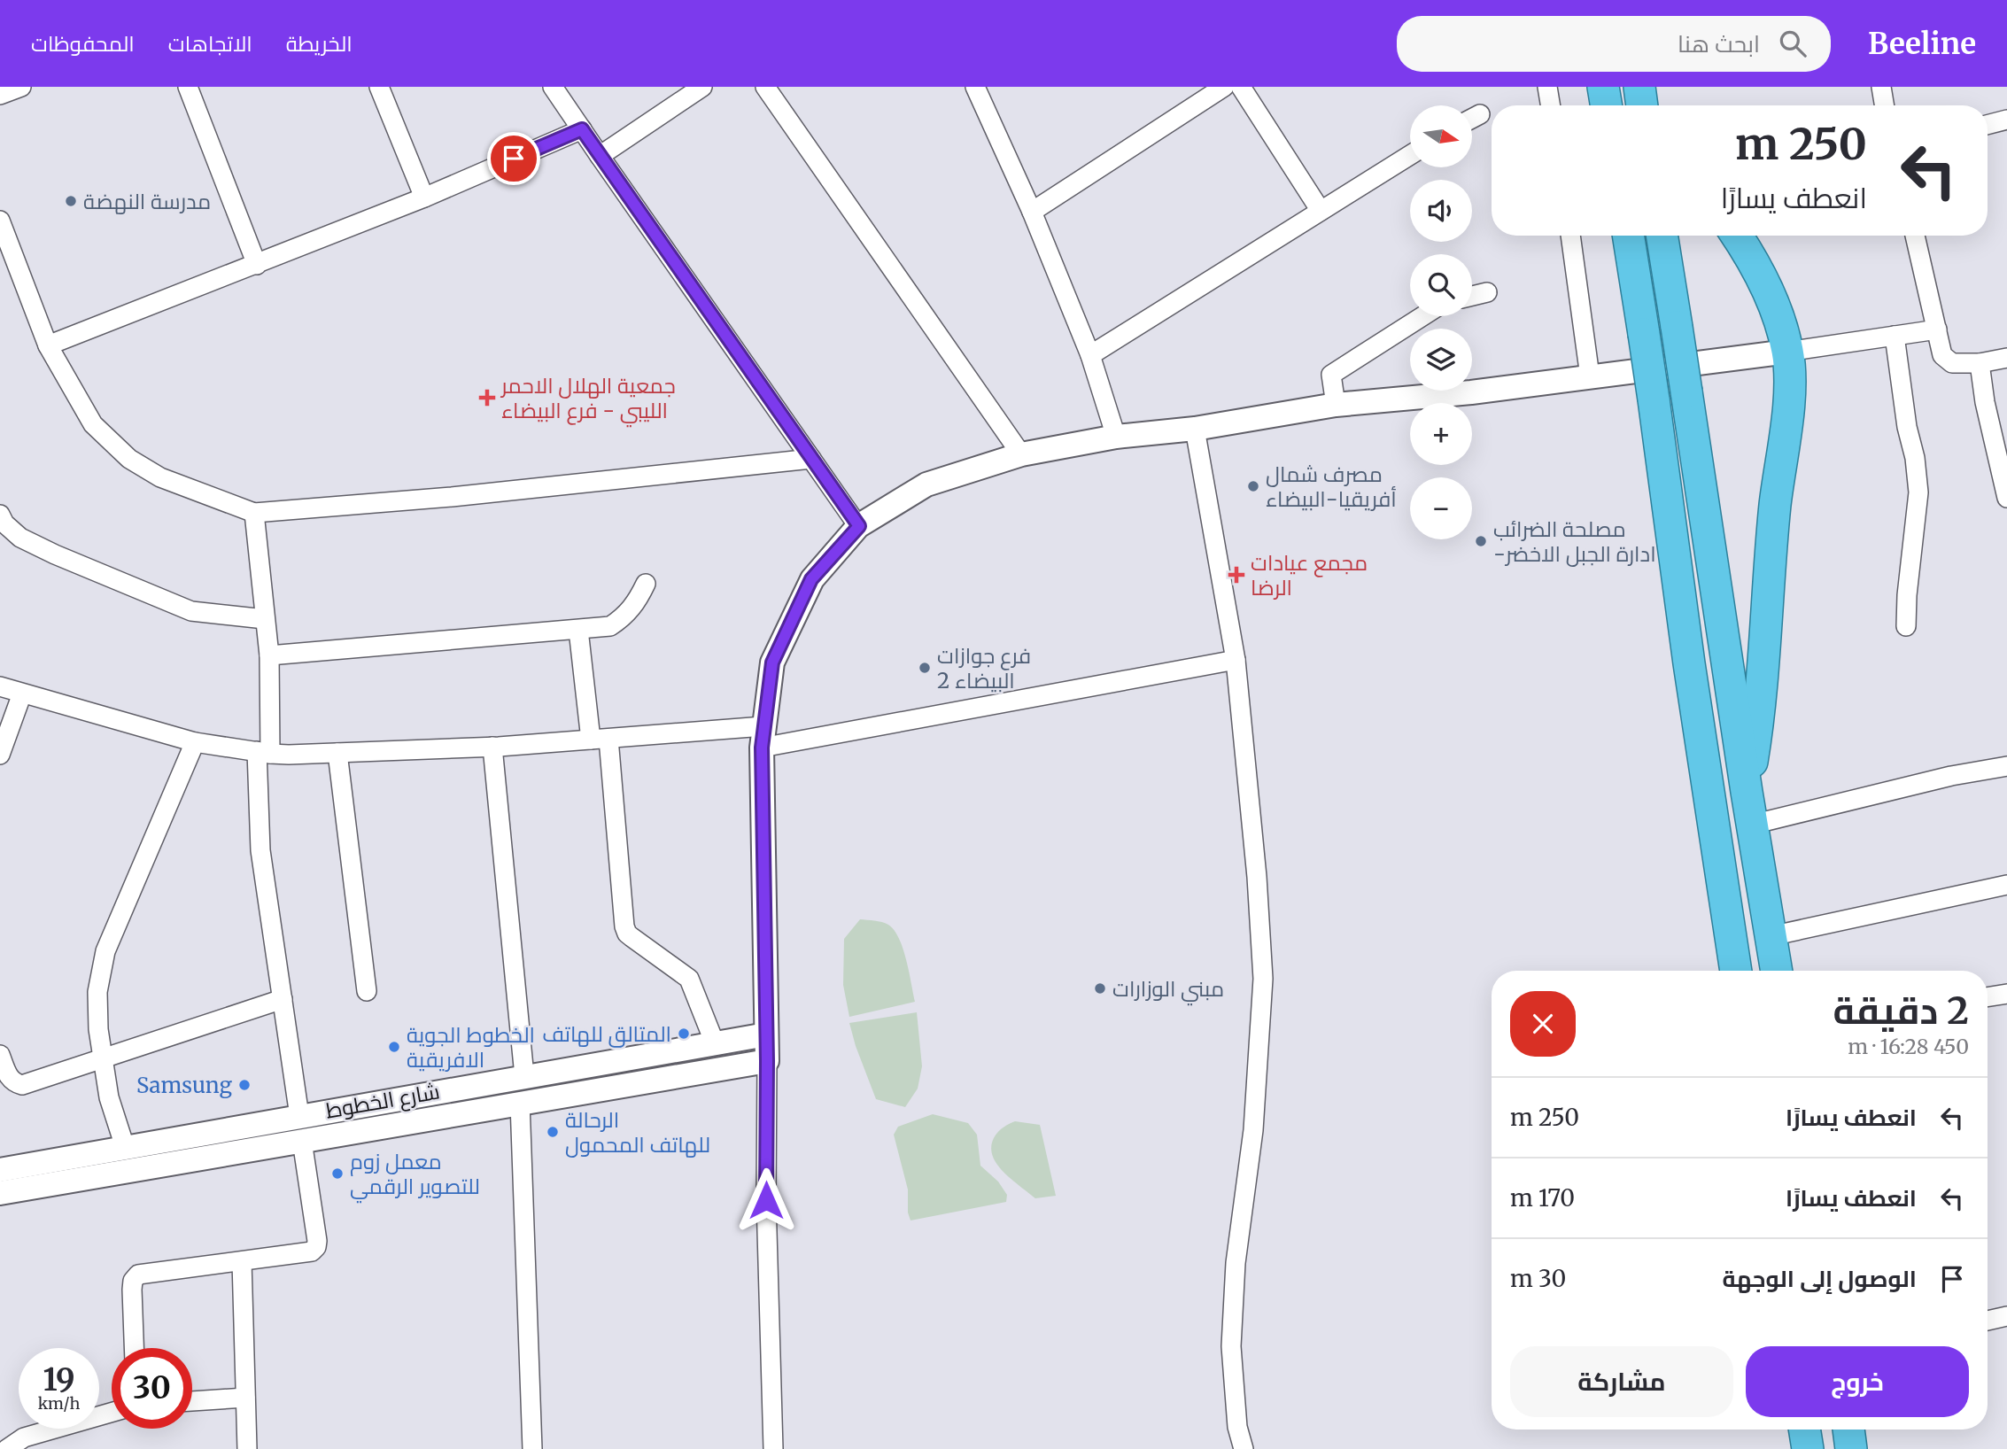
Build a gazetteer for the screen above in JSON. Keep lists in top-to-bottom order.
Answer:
{
  "streets": {
    "street": ["شارع الخطوط"]
  },
  "places": {
    "other": [
      "مدرسة النهضة",
      "مصرف شمال أفريقيا-البيضاء",
      "مصلحة الضرائب -ادارة الجبل الاخضر",
      "فرع جوازات البيضاء 2",
      "مبني الوزارات",
      "المتالق للهاتف",
      "الخطوط الجوية الافريقية",
      "Samsung",
      "الرحالة للهاتف المحمول",
      "معمل زوم للتصوير الرقمي"
    ],
    "health": ["جمعية الهلال الاحمر الليبي - فرع البيضاء", "مجمع عيادات الرضا"]
  },
  "north": "right",
  "page": {
    "header": "Beeline",
    "search": "ابحث هنا",
    "nav": ["الخريطة", "الاتجاهات", "المحفوظات"],
    "map_buttons": ["+", "−"],
    "turn": ["250 m", "انعطف يسارًا"],
    "heading": ["2 دقيقة", "450 m · 16:28"],
    "list": [
      {
        "name": "انعطف يسارًا",
        "value": "250 m"
      },
      {
        "name": "انعطف يسارًا",
        "value": "170 m"
      },
      {
        "name": "الوصول إلى الوجهة",
        "value": "30 m"
      }
    ],
    "buttons": ["خروج", "مشاركة"],
    "speed": "19 km/h",
    "limit": "30"
  }
}
